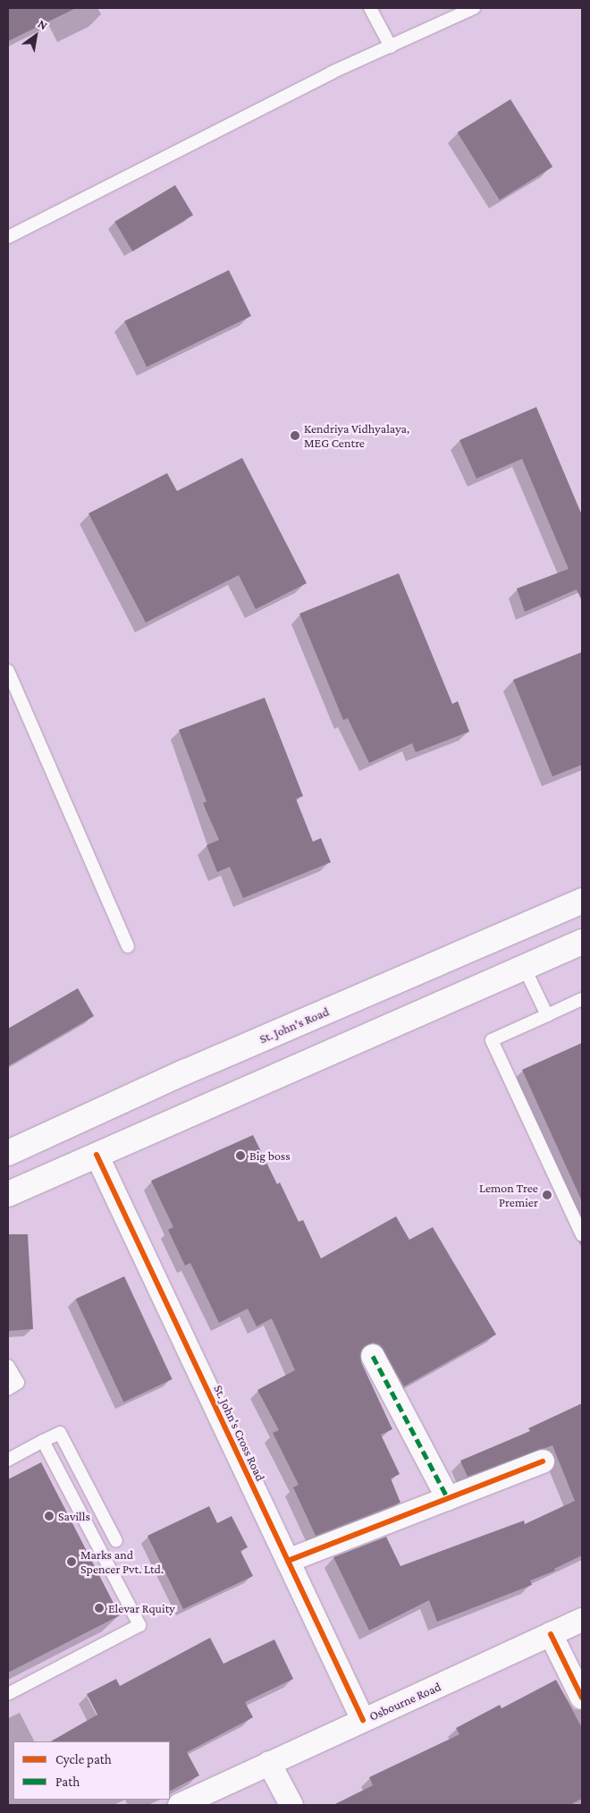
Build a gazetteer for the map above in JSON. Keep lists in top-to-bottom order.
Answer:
{
  "streets": {
    "main road": ["St. John's Road"],
    "street": ["St. John's Cross Road", "Osbourne Road"]
  },
  "crossings": [
    ["St. John's Cross Road", "Osbourne Road"]
  ],
  "places": [
    "Kendriya Vidhyalaya, MEG Centre",
    "Big boss",
    "Lemon Tree Premier",
    "Savills",
    "Marks and Spencer Pvt. Ltd.",
    "Elevar Rquity"
  ],
  "legend": ["Cycle path", "Path"],
  "north": "top right"
}
